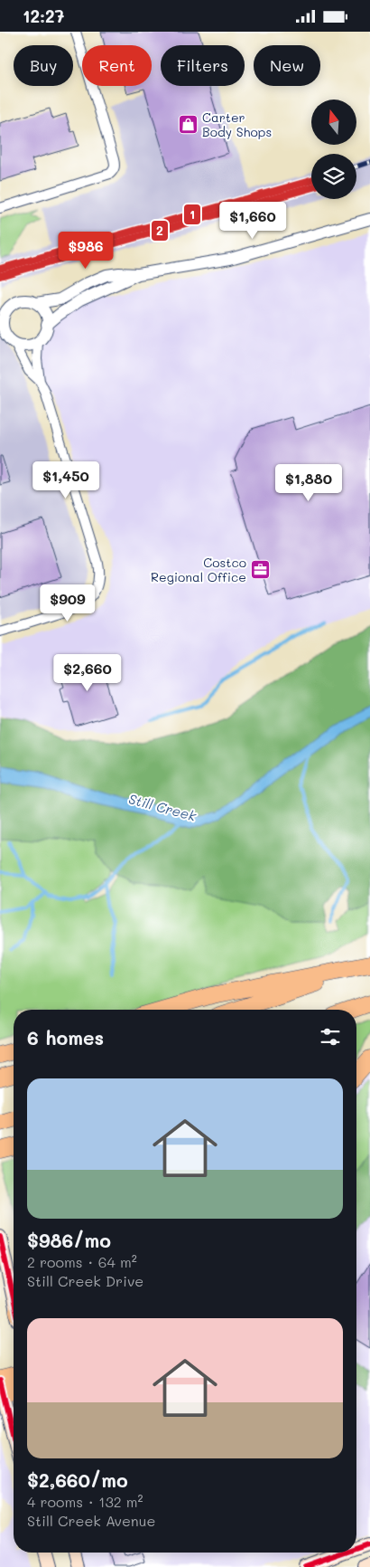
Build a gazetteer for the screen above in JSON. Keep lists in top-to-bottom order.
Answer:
{
  "water": ["Still Creek"],
  "places": {
    "shop": ["Carter Body Shops"],
    "office": ["Costco Regional Office"]
  },
  "lines": ["transit line 1", "rail line 2"],
  "north": "top",
  "page": {
    "status": "12:27",
    "chip": [
      "Buy",
      "Rent",
      "Filters",
      "New"
    ],
    "price": [
      "$1,660",
      "$986",
      "$1,450",
      "$1,880",
      "$909",
      "$2,660"
    ],
    "heading": "6 homes",
    "list": [
      {
        "name": "$986/mo",
        "note": "2 rooms · 64 m² · Still Creek Drive"
      },
      {
        "name": "$2,660/mo",
        "note": "4 rooms · 132 m² · Still Creek Avenue"
      }
    ]
  }
}
